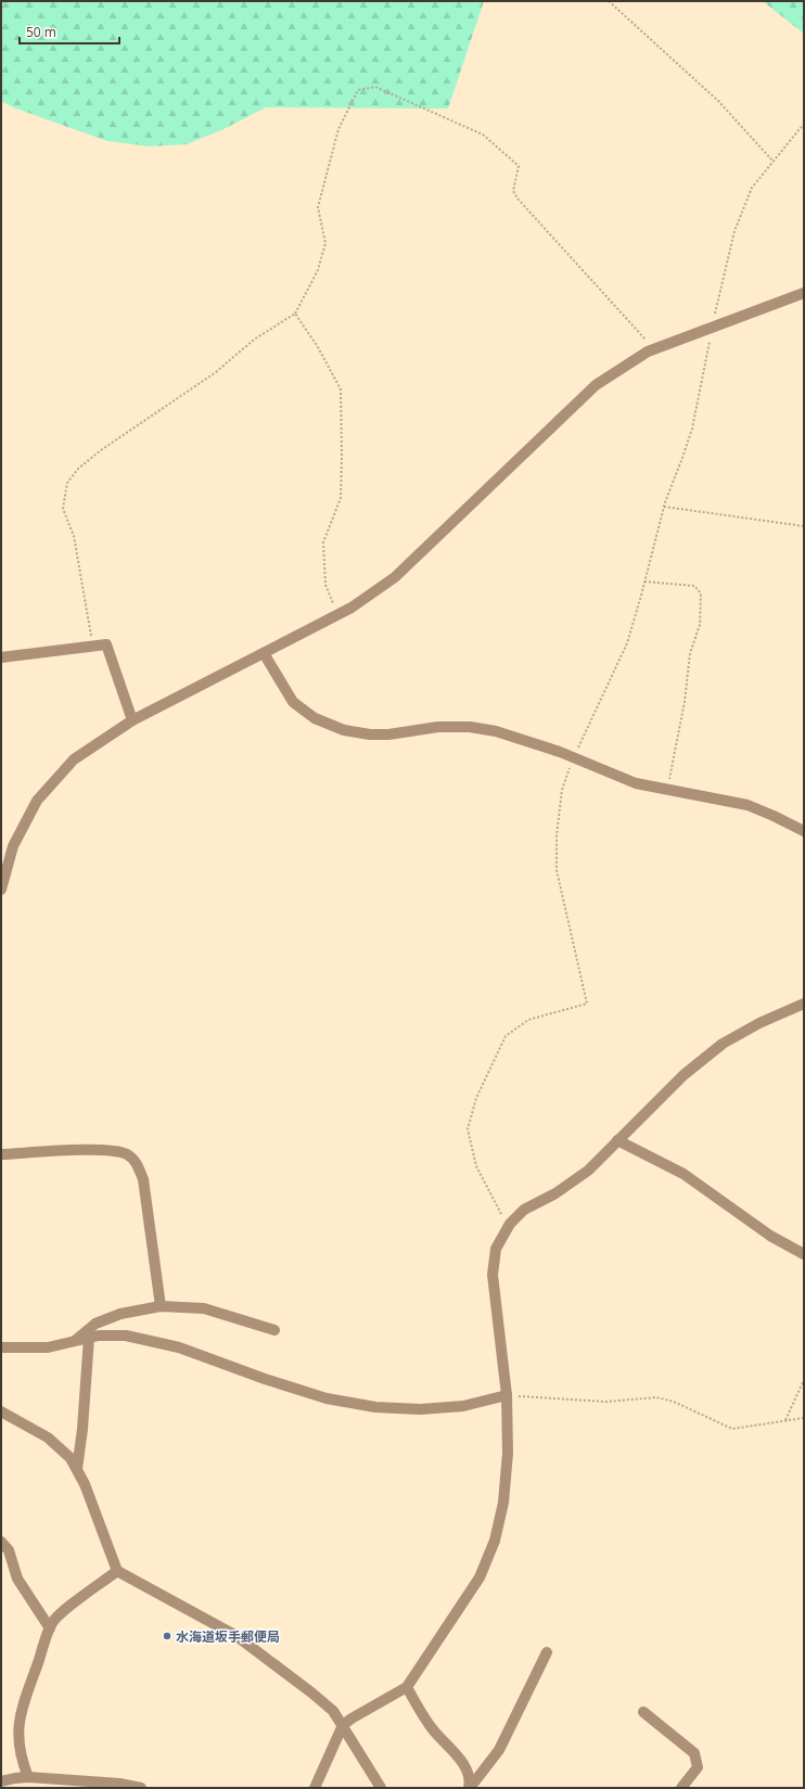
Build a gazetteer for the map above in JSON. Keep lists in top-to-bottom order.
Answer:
{
  "places": ["水海道坂手郵便局"],
  "scale_bar": "50 m"
}
